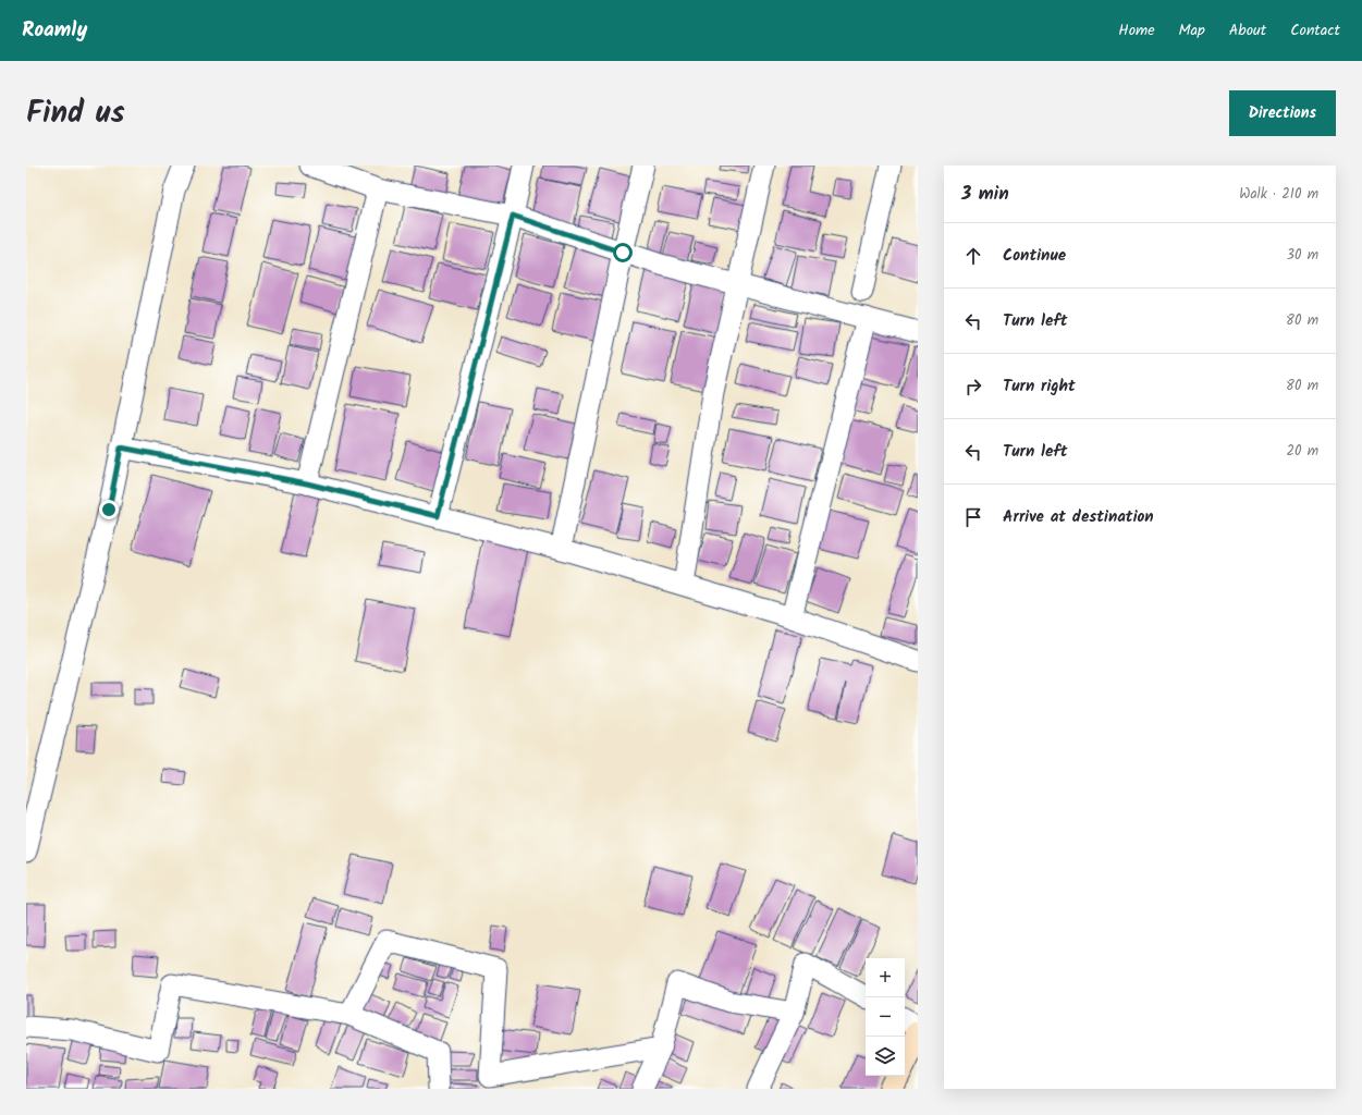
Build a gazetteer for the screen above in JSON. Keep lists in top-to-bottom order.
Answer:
{
  "page": {
    "header": "Roamly",
    "nav": [
      "Home",
      "Map",
      "About",
      "Contact"
    ],
    "title": "Find us",
    "buttons": "Directions",
    "heading": ["3 min", "Walk · 210 m"],
    "list": [
      ["Continue", "30 m"],
      ["Turn left", "80 m"],
      ["Turn right", "80 m"],
      ["Turn left", "20 m"],
      "Arrive at destination"
    ],
    "map_buttons": ["+", "−"]
  }
}
